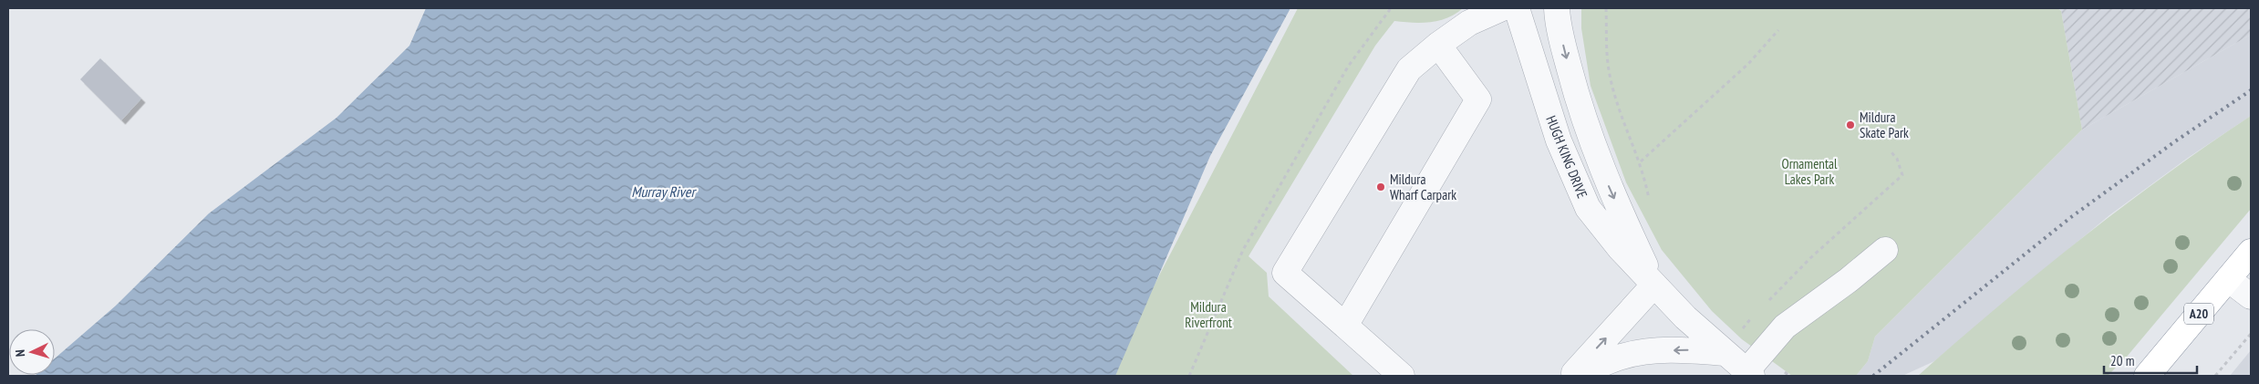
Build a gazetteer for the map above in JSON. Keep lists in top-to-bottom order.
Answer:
{
  "streets": {
    "highway": ["A20"],
    "street": ["HUGH KING DRIVE"]
  },
  "water": ["Murray River"],
  "parks": ["Ornamental Lakes Park", "Mildura Riverfront"],
  "places": ["Mildura Skate Park", "Mildura Wharf Carpark"],
  "scale_bar": "20 m",
  "north": "left"
}
